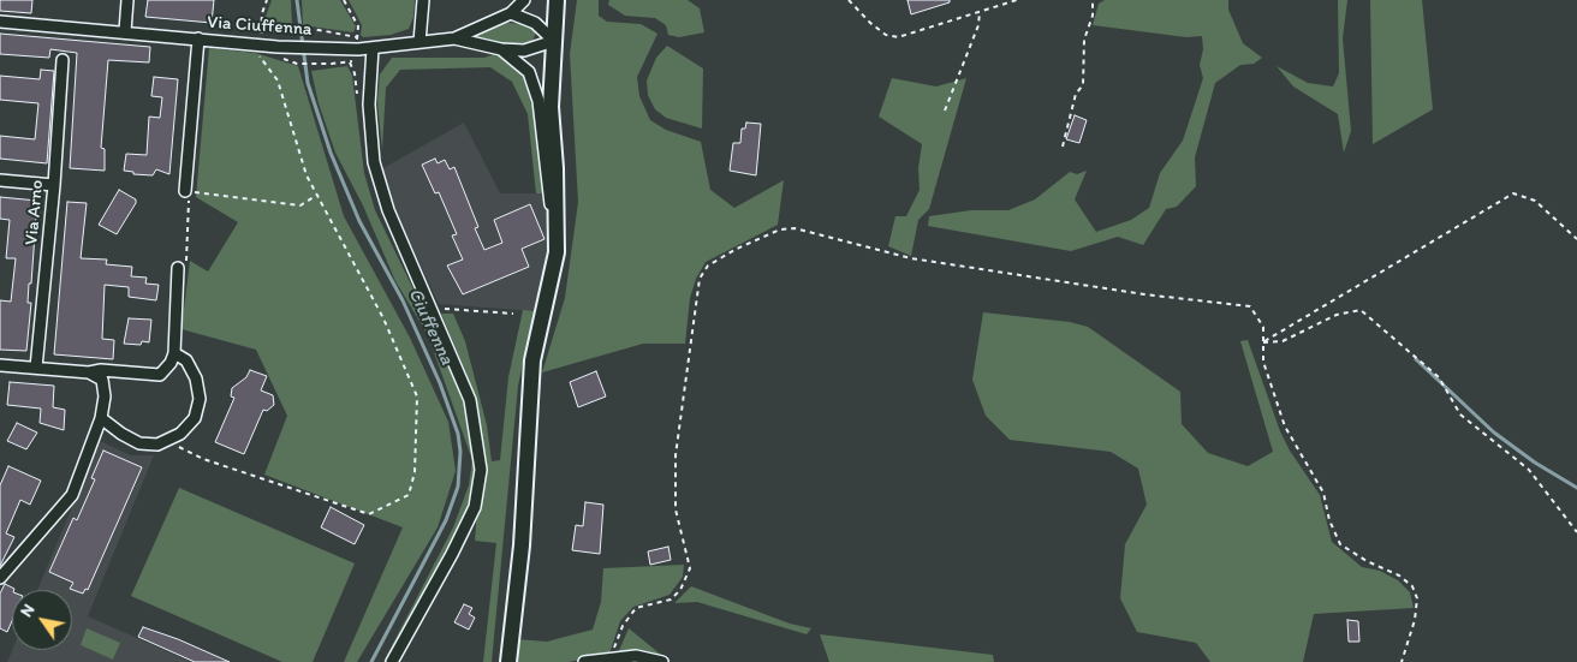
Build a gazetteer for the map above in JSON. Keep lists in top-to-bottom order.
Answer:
{
  "streets": {
    "street": ["Via Ciuffenna", "Via Arno"]
  },
  "water": ["Ciuffenna"],
  "north": "top left"
}
